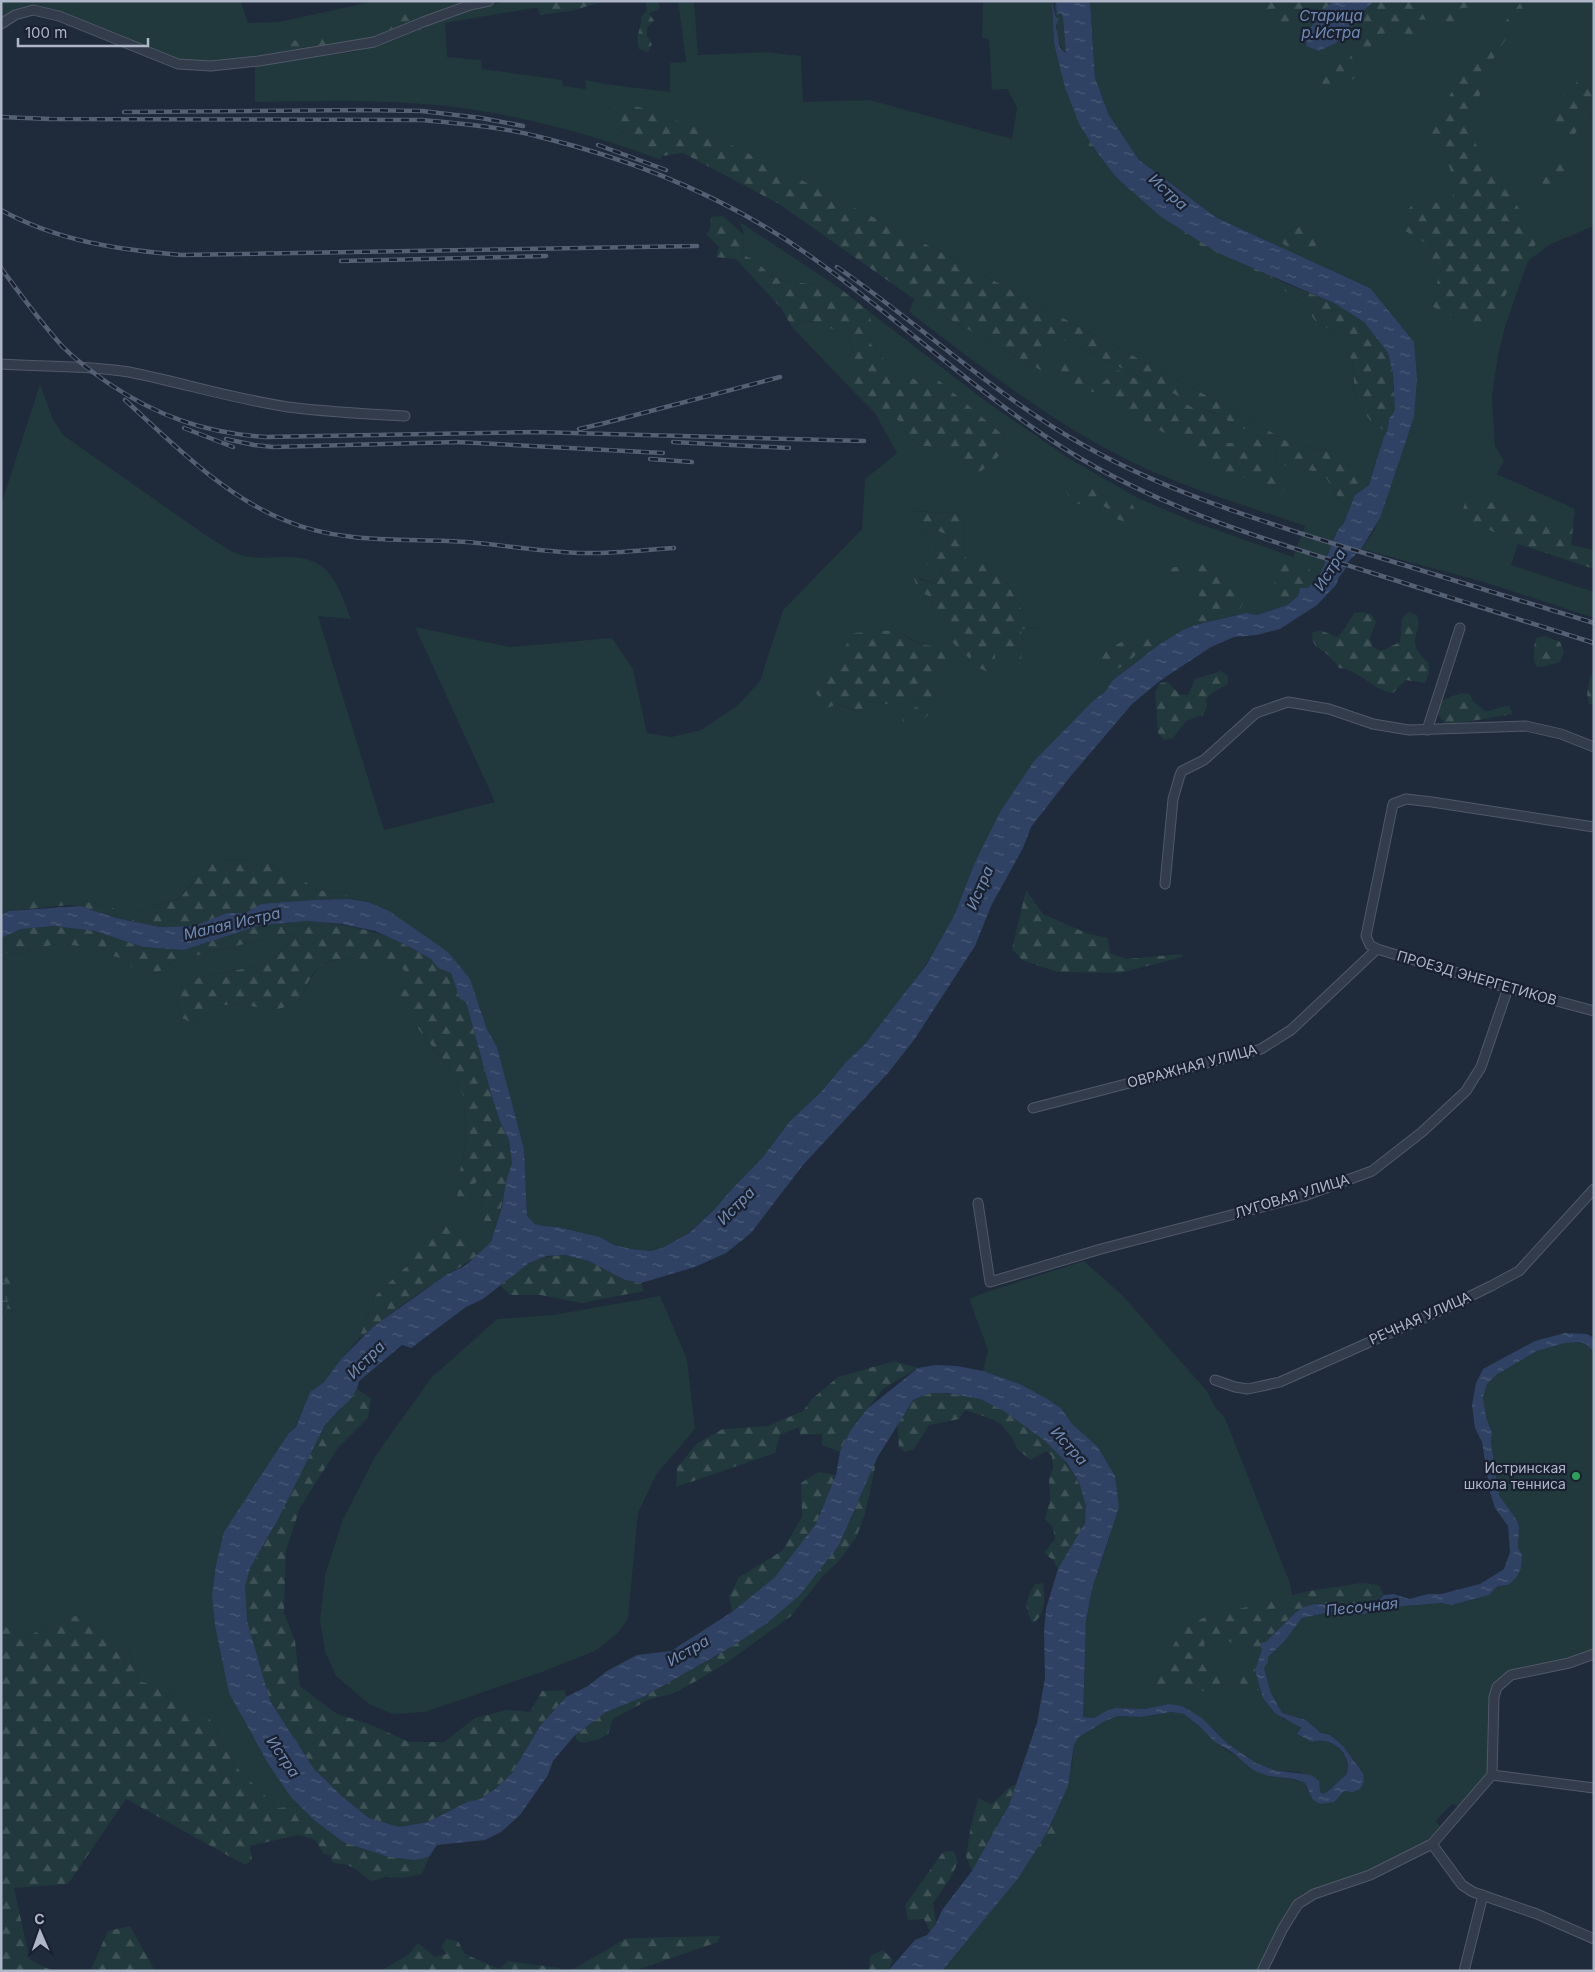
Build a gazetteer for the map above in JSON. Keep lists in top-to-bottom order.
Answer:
{
  "streets": {
    "street": [
      "ПРОЕЗД ЭНЕРГЕТИКОВ",
      "ОВРАЖНАЯ УЛИЦА",
      "ЛУГОВАЯ УЛИЦА",
      "РЕЧНАЯ УЛИЦА"
    ]
  },
  "crossings": [
    ["ПРОЕЗД ЭНЕРГЕТИКОВ", "ОВРАЖНАЯ УЛИЦА"],
    ["ПРОЕЗД ЭНЕРГЕТИКОВ", "ЛУГОВАЯ УЛИЦА"]
  ],
  "water": [
    "Старица р.Истра",
    "Истра",
    "Малая Истра",
    "Песочная"
  ],
  "places": ["Истринская школа тенниса"],
  "scale_bar": "100 m",
  "north": "top"
}
